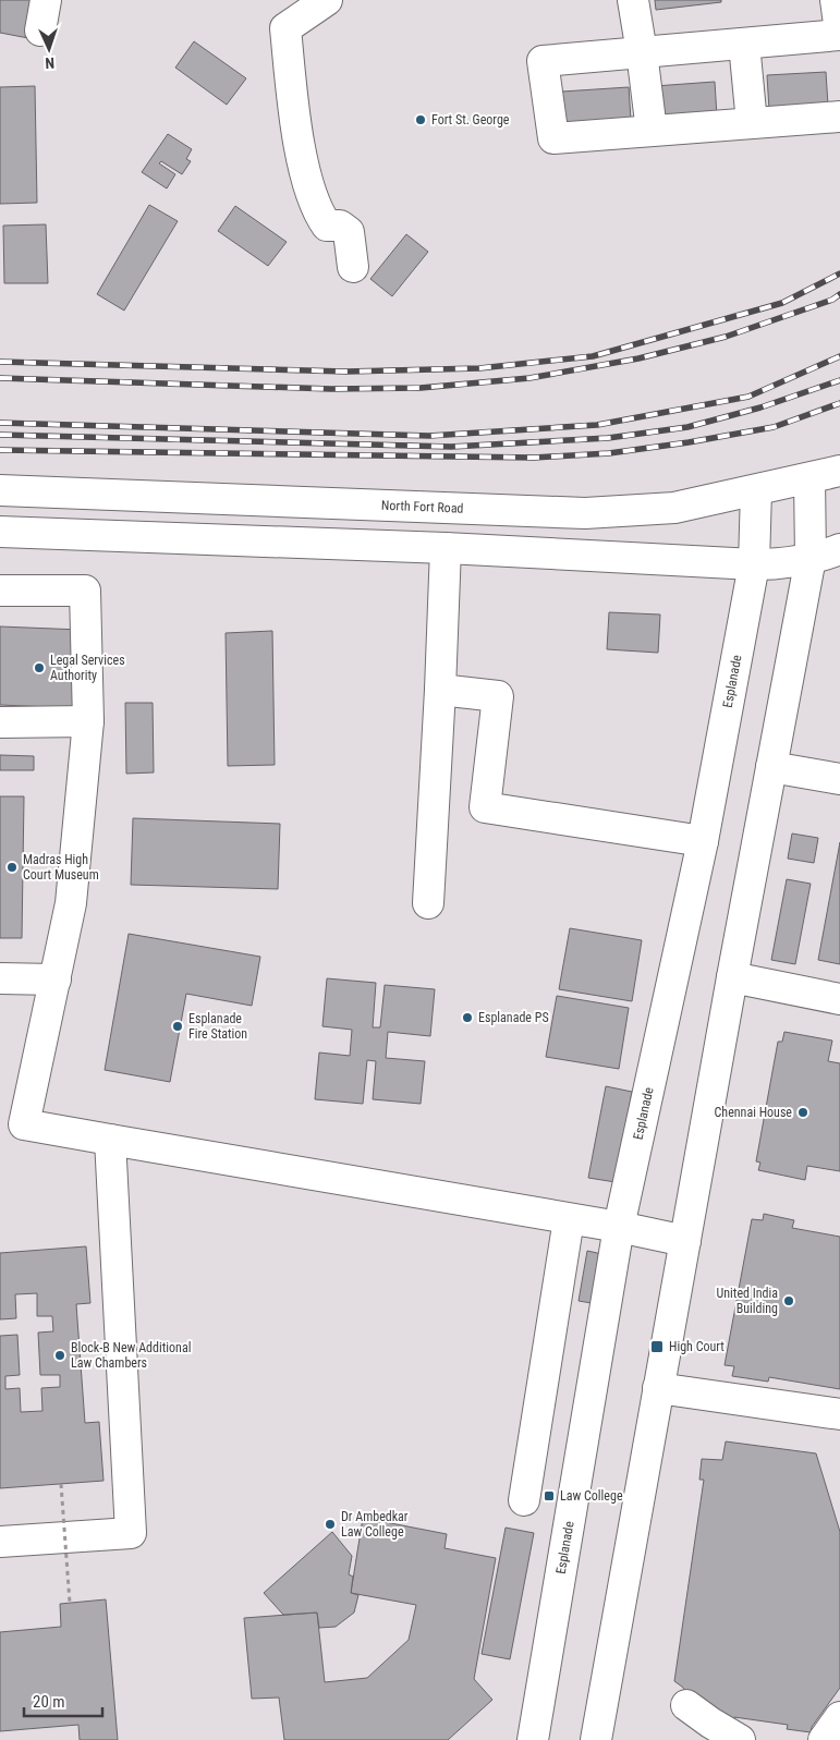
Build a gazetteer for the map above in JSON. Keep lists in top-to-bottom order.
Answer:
{
  "streets": {
    "main road": ["North Fort Road", "Esplanade"]
  },
  "crossings": [
    ["North Fort Road", "Esplanade"]
  ],
  "places": {
    "other": [
      "Fort St. George",
      "Legal Services Authority",
      "Madras High Court Museum",
      "Esplanade PS",
      "Esplanade Fire Station",
      "Chennai House",
      "United India Building",
      "Block-B New Additional Law Chambers",
      "Dr Ambedkar Law College"
    ],
    "transit": ["High Court", "Law College"]
  },
  "scale_bar": "20 m",
  "north": "bottom"
}
